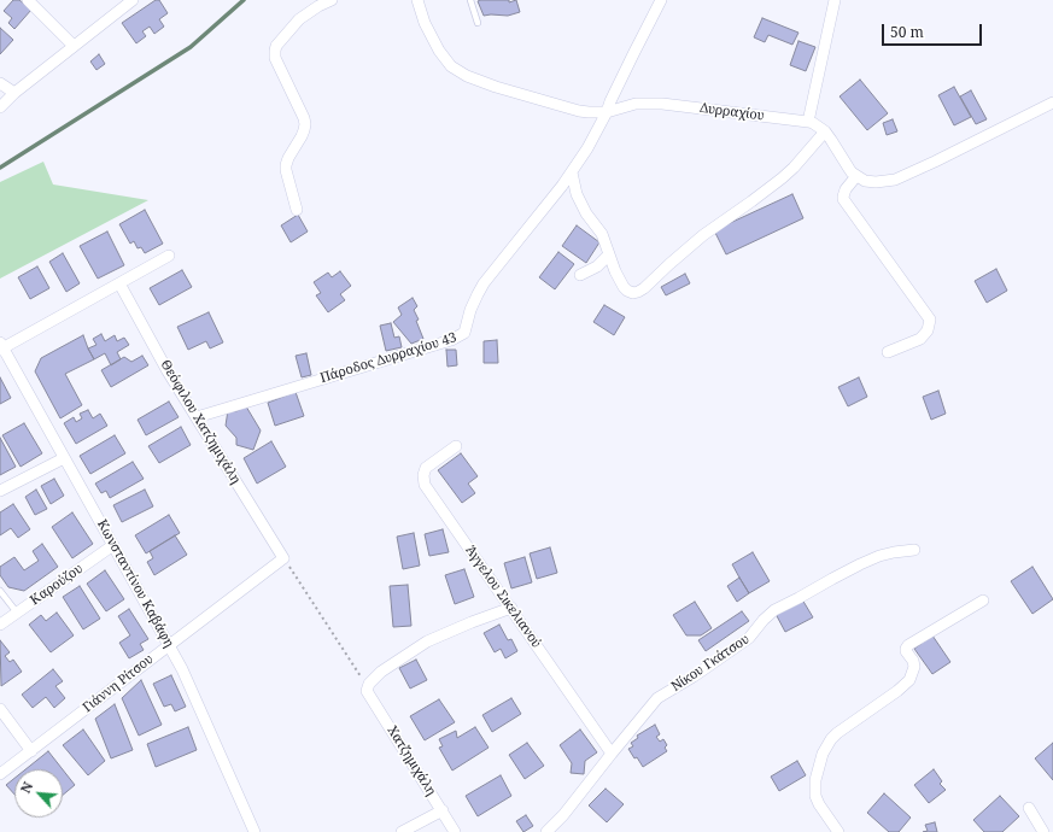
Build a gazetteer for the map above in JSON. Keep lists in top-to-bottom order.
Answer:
{
  "streets": {
    "street": [
      "Δυρραχίου",
      "Πάροδος Δυρραχίου 43",
      "Θεόφιλου Χατζημιχάλη",
      "Κωνσταντίνου Καβάφη",
      "Καρούζου",
      "Άγγελου Σικελιανού",
      "Νίκου Γκάτσου",
      "Γιάννη Ρίτσου",
      "Χατζημιχάλη"
    ]
  },
  "crossings": [
    ["Δυρραχίου", "Πάροδος Δυρραχίου 43"],
    ["Πάροδος Δυρραχίου 43", "Θεόφιλου Χατζημιχάλη"],
    ["Θεόφιλου Χατζημιχάλη", "Γιάννη Ρίτσου"],
    ["Κωνσταντίνου Καβάφη", "Καρούζου"],
    ["Κωνσταντίνου Καβάφη", "Γιάννη Ρίτσου"],
    ["Άγγελου Σικελιανού", "Νίκου Γκάτσου"]
  ],
  "scale_bar": "50 m",
  "north": "top left"
}
